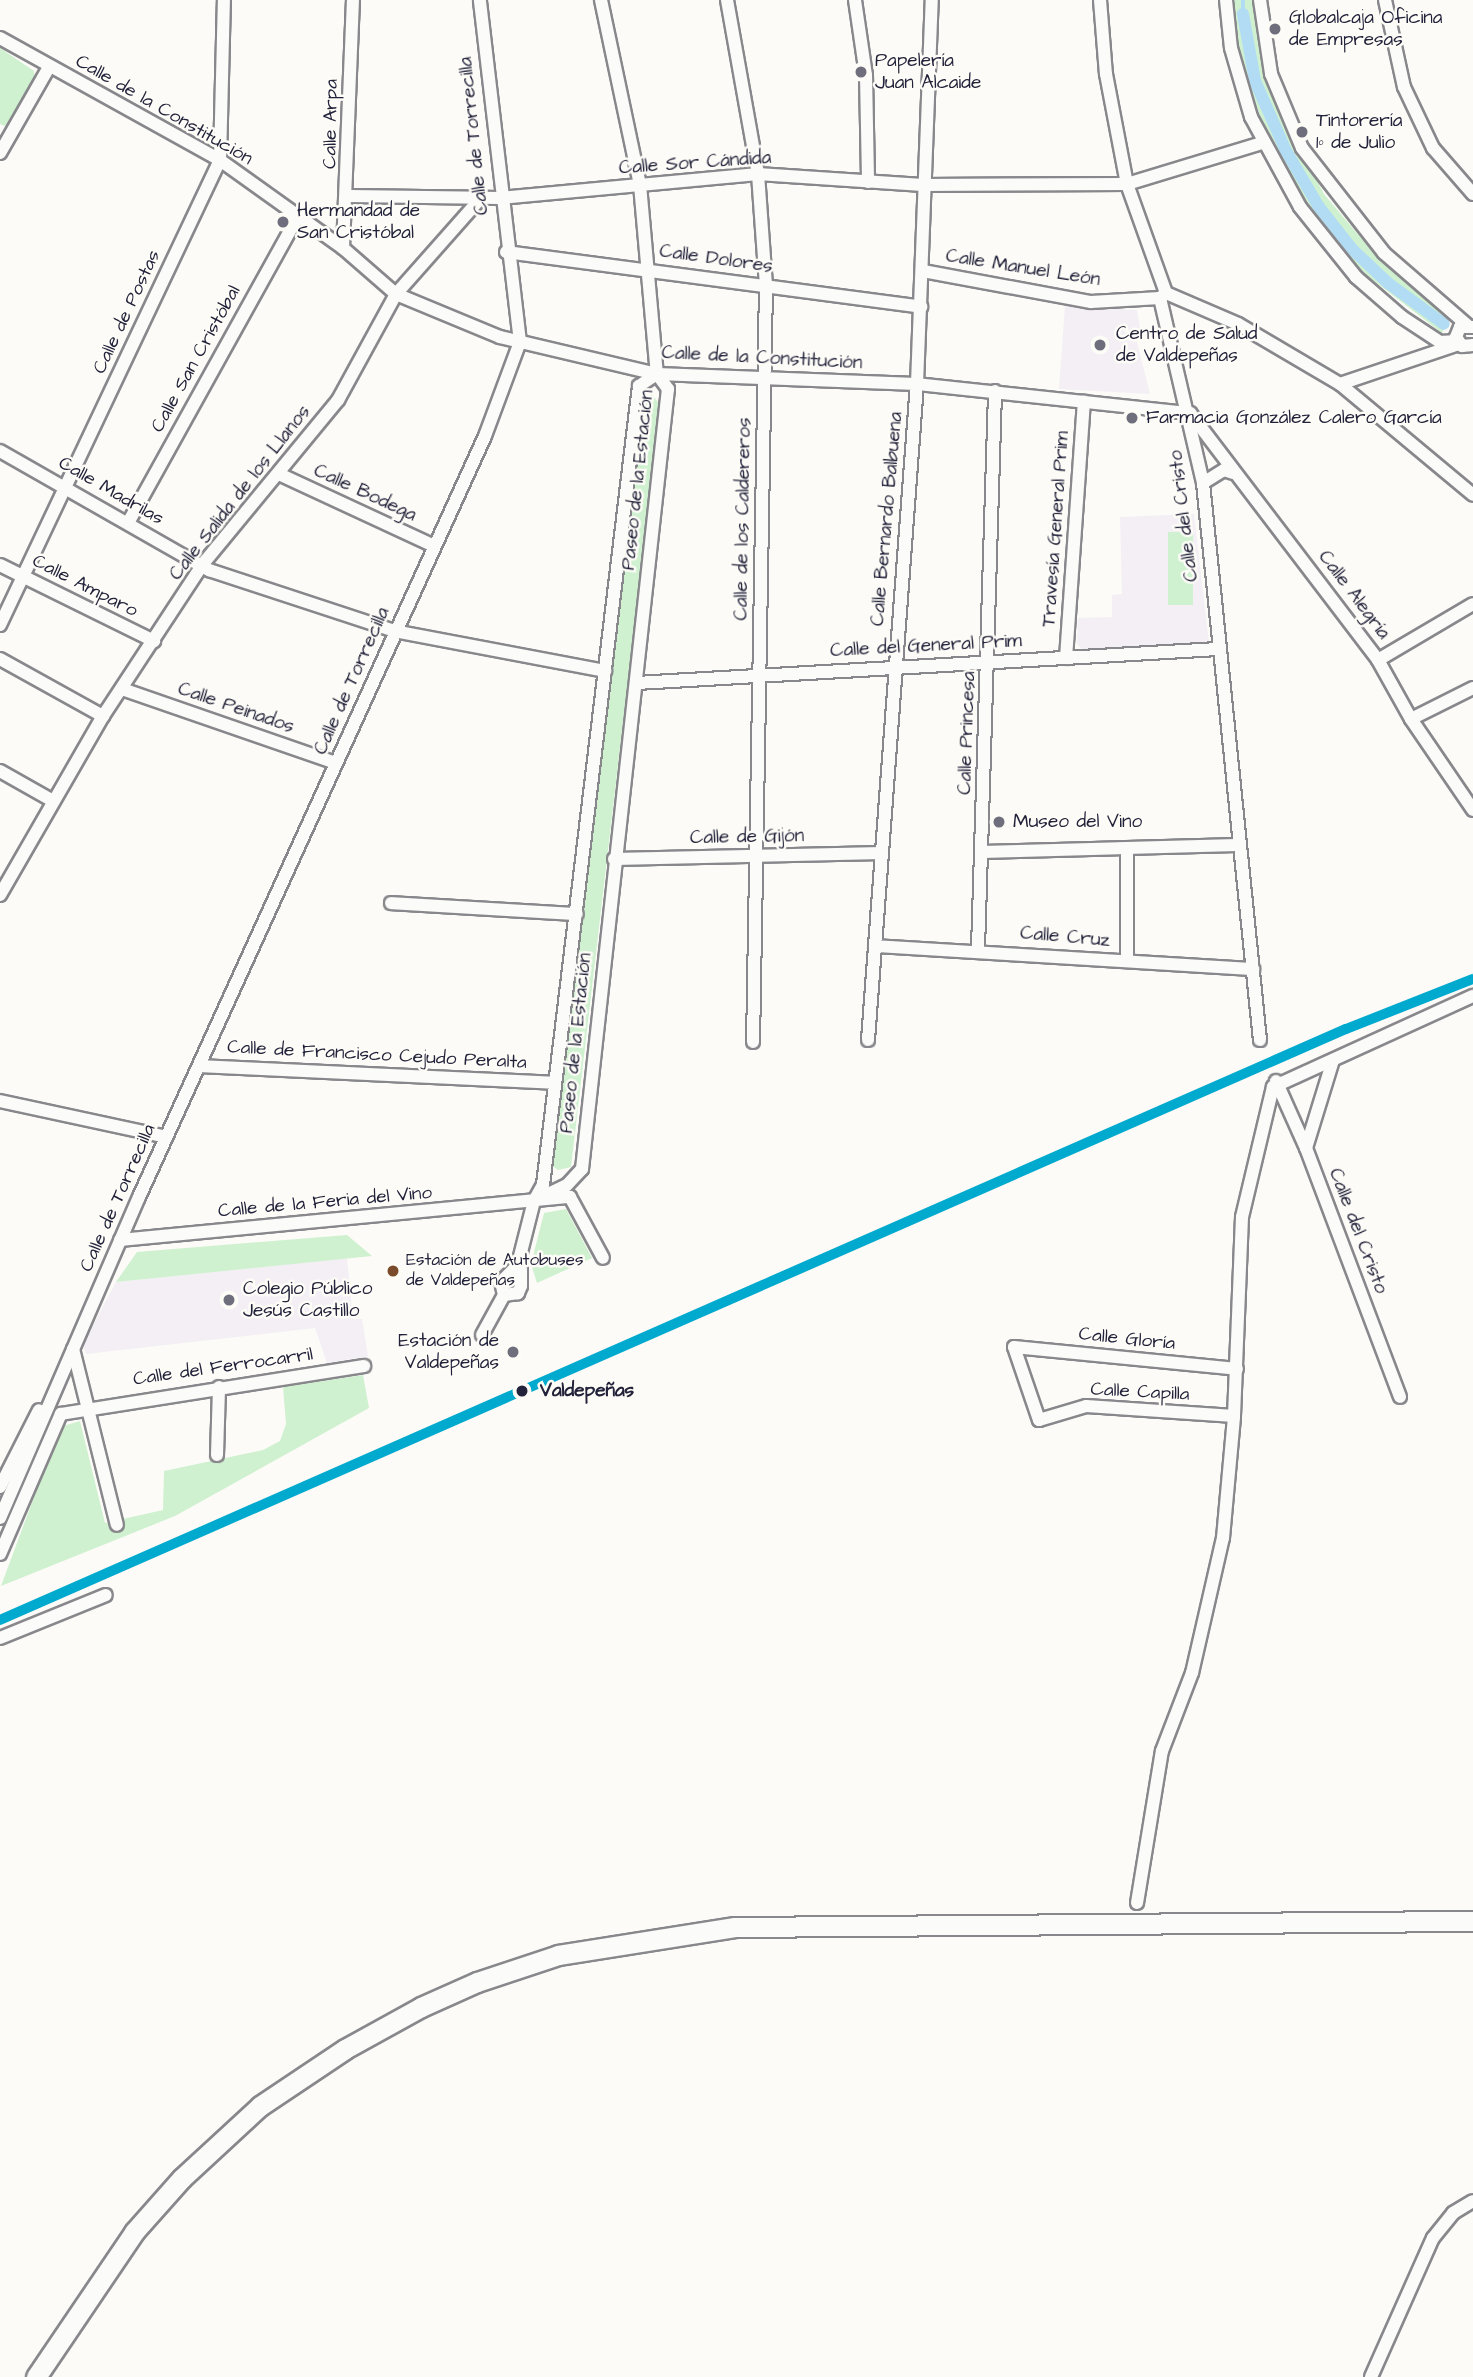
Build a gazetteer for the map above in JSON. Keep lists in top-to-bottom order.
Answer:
{
  "streets": {
    "street": [
      "Calle de la Constitución",
      "Calle Arpa",
      "Calle de Torrecilla",
      "Calle Sor Cándida",
      "Calle Dolores",
      "Calle Manuel León",
      "Calle de Postas",
      "Calle San Cristóbal",
      "Paseo de la Estación",
      "Calle Madrilas",
      "Calle Salida de los Llanos",
      "Calle Bodega",
      "Calle del Cristo",
      "Calle de los Caldereros",
      "Calle Bernardo Balbuena",
      "Travesía General Prim",
      "Calle Amparo",
      "Calle Alegría",
      "Calle del General Prim",
      "Calle Peinados",
      "Calle Princesa",
      "Calle de Gijón",
      "Calle Cruz",
      "Calle de Francisco Cejudo Peralta",
      "Calle de la Feria del Vino",
      "Calle Gloría",
      "Calle del Ferrocarril",
      "Calle Capilla"
    ]
  },
  "crossings": [
    ["Calle de la Constitución", "Calle Arpa"],
    ["Calle de la Constitución", "Calle de Torrecilla"],
    ["Calle de la Constitución", "Calle de Postas"],
    ["Calle de la Constitución", "Calle San Cristóbal"],
    ["Calle de la Constitución", "Paseo de la Estación"],
    ["Calle de la Constitución", "Calle Salida de los Llanos"],
    ["Calle de la Constitución", "Calle del Cristo"],
    ["Calle de la Constitución", "Calle de los Caldereros"],
    ["Calle de la Constitución", "Calle Bernardo Balbuena"],
    ["Calle de la Constitución", "Travesía General Prim"],
    ["Calle de la Constitución", "Calle Alegría"],
    ["Calle de la Constitución", "Calle Princesa"],
    ["Calle Arpa", "Calle Sor Cándida"],
    ["Calle de Torrecilla", "Calle Sor Cándida"],
    ["Calle de Torrecilla", "Calle Dolores"],
    ["Calle de Torrecilla", "Calle Madrilas"],
    ["Calle de Torrecilla", "Calle Bodega"],
    ["Calle de Torrecilla", "Calle Peinados"],
    ["Calle de Torrecilla", "Calle de Francisco Cejudo Peralta"],
    ["Calle de Torrecilla", "Calle de la Feria del Vino"],
    ["Calle Sor Cándida", "Calle Salida de los Llanos"],
    ["Calle Sor Cándida", "Calle del Cristo"],
    ["Calle Sor Cándida", "Calle de los Caldereros"],
    ["Calle Sor Cándida", "Calle Bernardo Balbuena"],
    ["Calle Dolores", "Calle de los Caldereros"],
    ["Calle Dolores", "Calle Bernardo Balbuena"],
    ["Calle Manuel León", "Calle del Cristo"],
    ["Calle Manuel León", "Calle Bernardo Balbuena"],
    ["Calle de Postas", "Calle Madrilas"],
    ["Calle de Postas", "Calle Amparo"],
    ["Calle San Cristóbal", "Calle Madrilas"],
    ["Paseo de la Estación", "Calle del General Prim"],
    ["Paseo de la Estación", "Calle de Gijón"],
    ["Paseo de la Estación", "Calle de Francisco Cejudo Peralta"],
    ["Paseo de la Estación", "Calle de la Feria del Vino"],
    ["Calle Madrilas", "Calle Salida de los Llanos"],
    ["Calle Salida de los Llanos", "Calle Bodega"],
    ["Calle Salida de los Llanos", "Calle Amparo"],
    ["Calle Salida de los Llanos", "Calle Peinados"],
    ["Calle del Cristo", "Calle Alegría"],
    ["Calle del Cristo", "Calle del General Prim"],
    ["Calle del Cristo", "Calle Cruz"],
    ["Calle de los Caldereros", "Calle del General Prim"],
    ["Calle de los Caldereros", "Calle de Gijón"],
    ["Calle Bernardo Balbuena", "Calle del General Prim"],
    ["Calle Bernardo Balbuena", "Calle de Gijón"],
    ["Calle Bernardo Balbuena", "Calle Cruz"],
    ["Travesía General Prim", "Calle del General Prim"],
    ["Calle del General Prim", "Calle Princesa"],
    ["Calle Princesa", "Calle Cruz"],
    ["Calle Gloría", "Calle Capilla"]
  ],
  "places": [
    "Globalcaja Oficina de Empresas",
    "Papelería Juan Alcaide",
    "Tintorería 1º de Julio",
    "Hermandad de San Cristóbal",
    "Centro de Salud de Valdepeñas",
    "Farmacia González Calero García",
    "Museo del Vino",
    "Estación de Autobuses de Valdepeñas",
    "Colegio Público Jesús Castillo",
    "Estación de Valdepeñas",
    "Valdepeñas"
  ]
}
